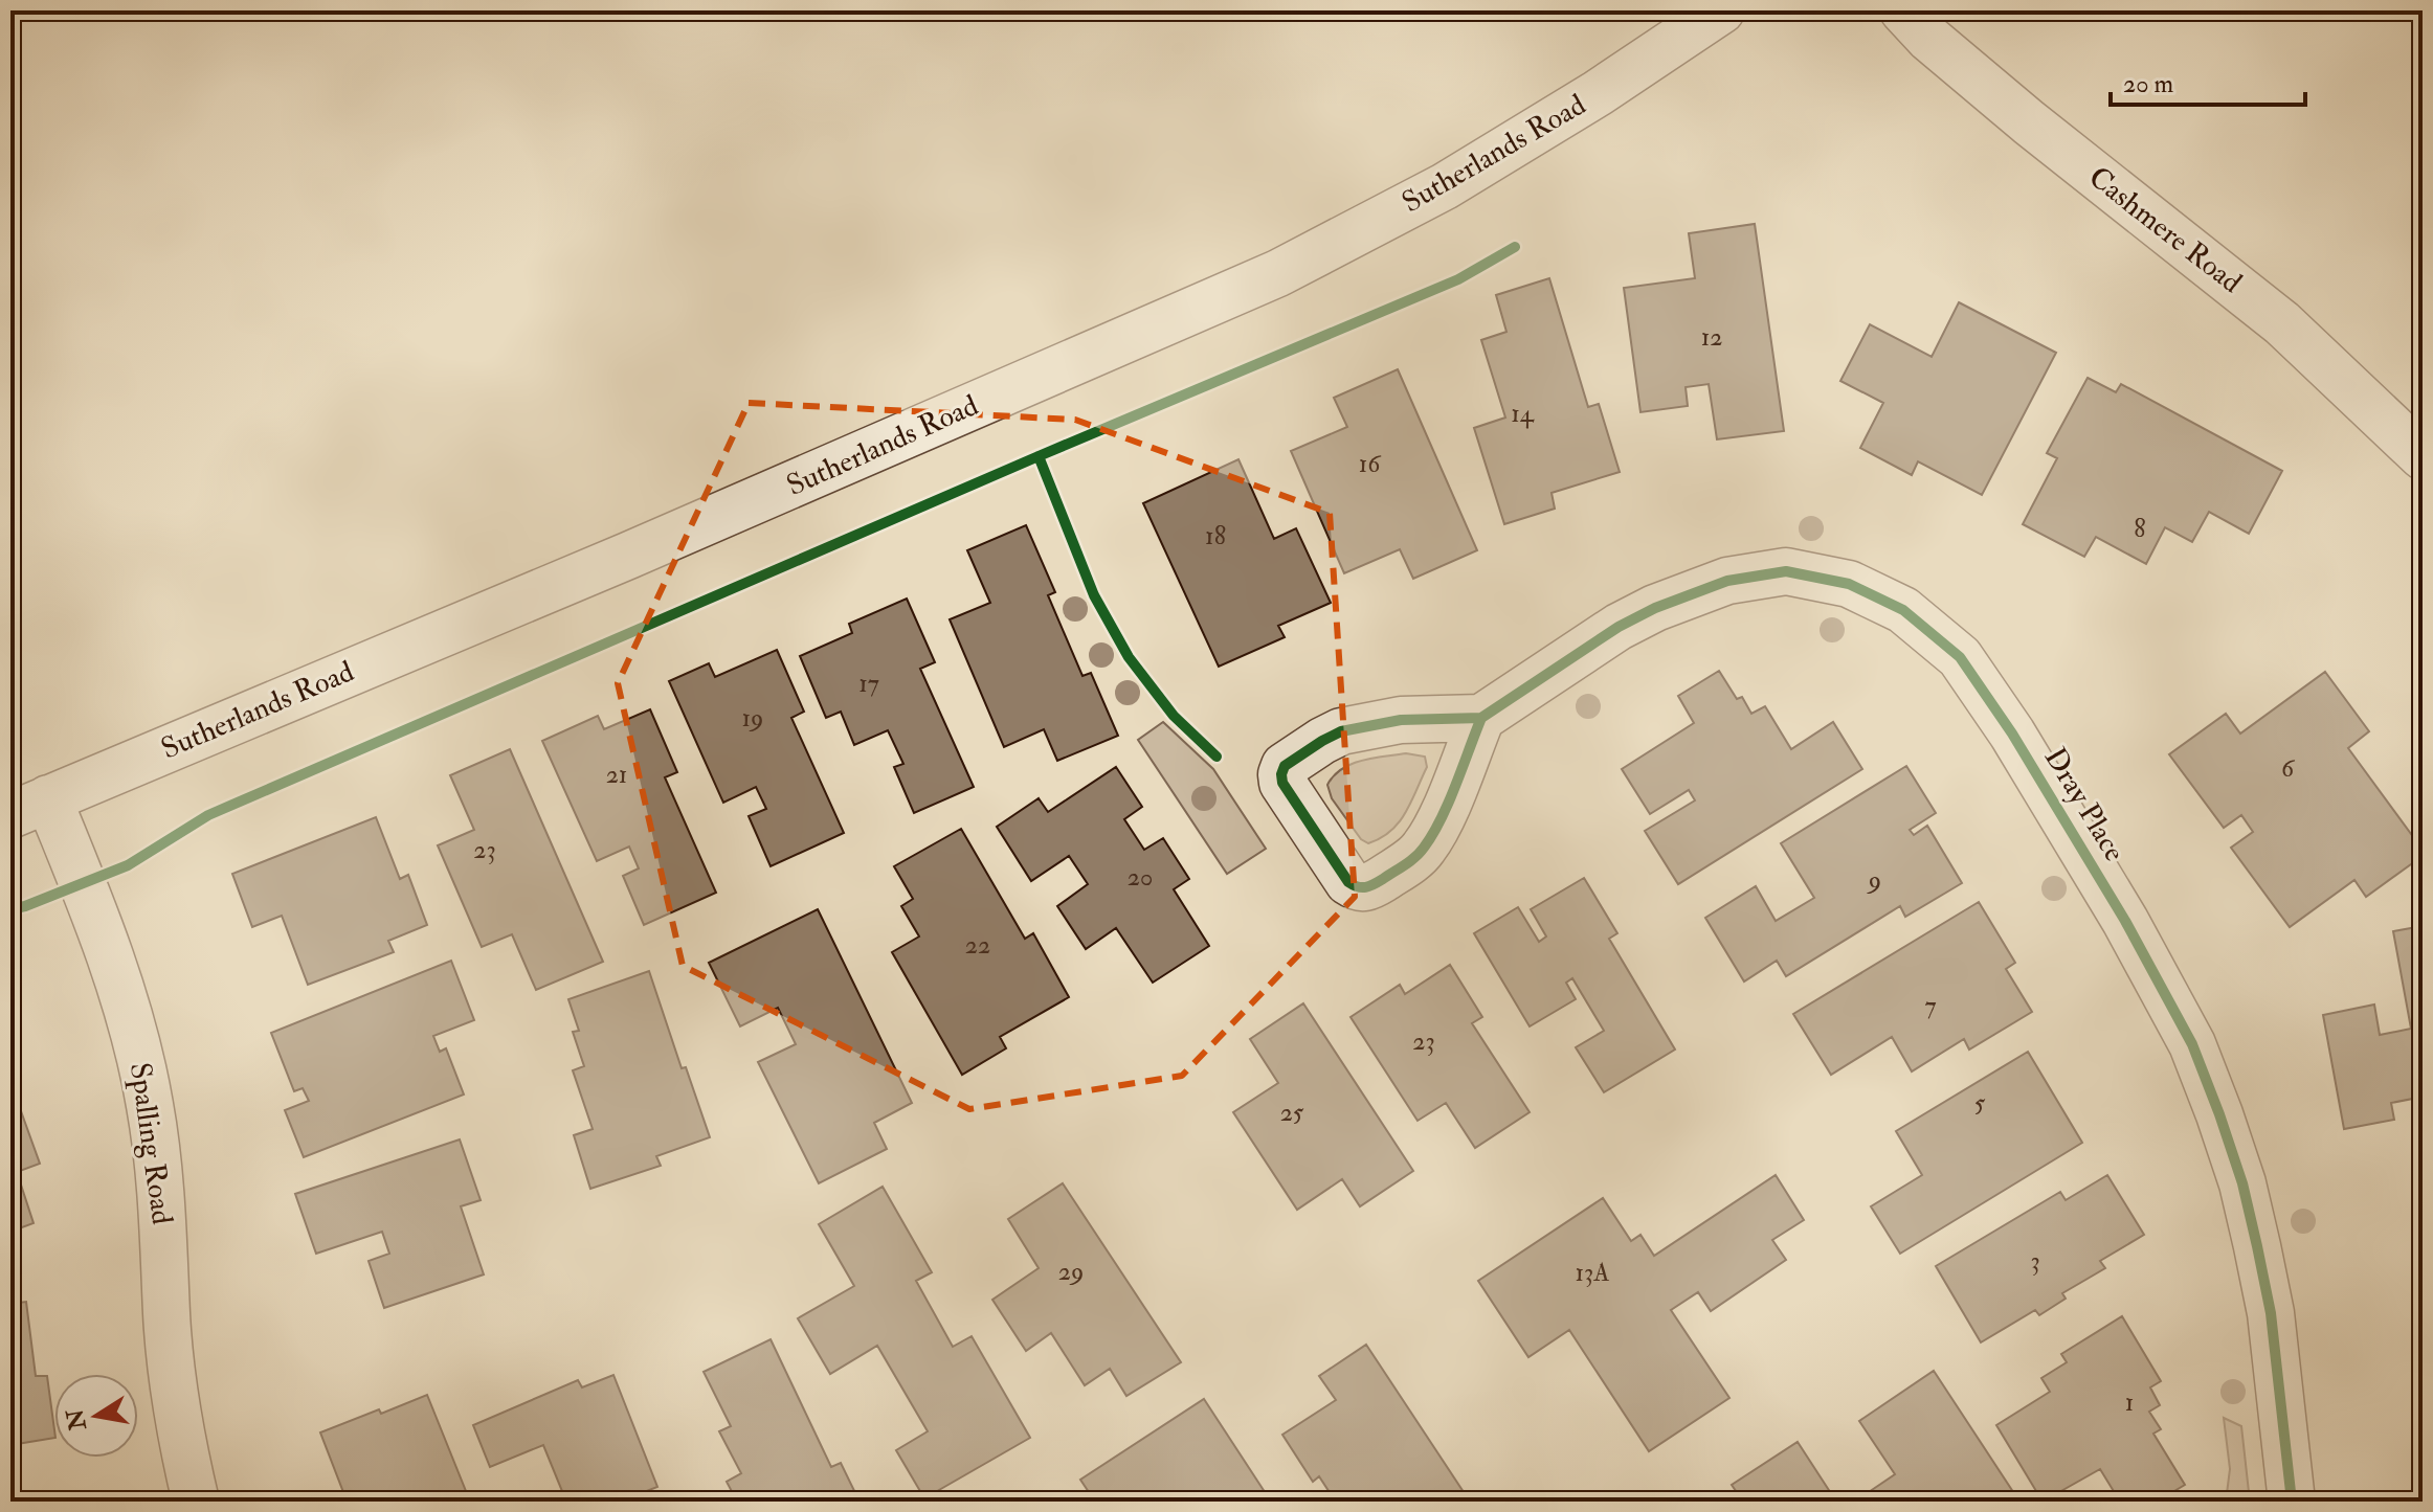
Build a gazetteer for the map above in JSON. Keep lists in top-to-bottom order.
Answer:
{
  "streets": {
    "street": [
      "Sutherlands Road",
      "Cashmere Road",
      "Dray Place",
      "Spalling Road"
    ]
  },
  "crossings": [
    ["Sutherlands Road", "Spalling Road"]
  ],
  "house_numbers": [
    "12",
    "14",
    "16",
    "8",
    "18",
    "17",
    "19",
    "6",
    "21",
    "23",
    "20",
    "9",
    "22",
    "7",
    "23",
    "5",
    "25",
    "3",
    "29",
    "13A",
    "1"
  ],
  "scale_bar": "20 m",
  "north": "left"
}
